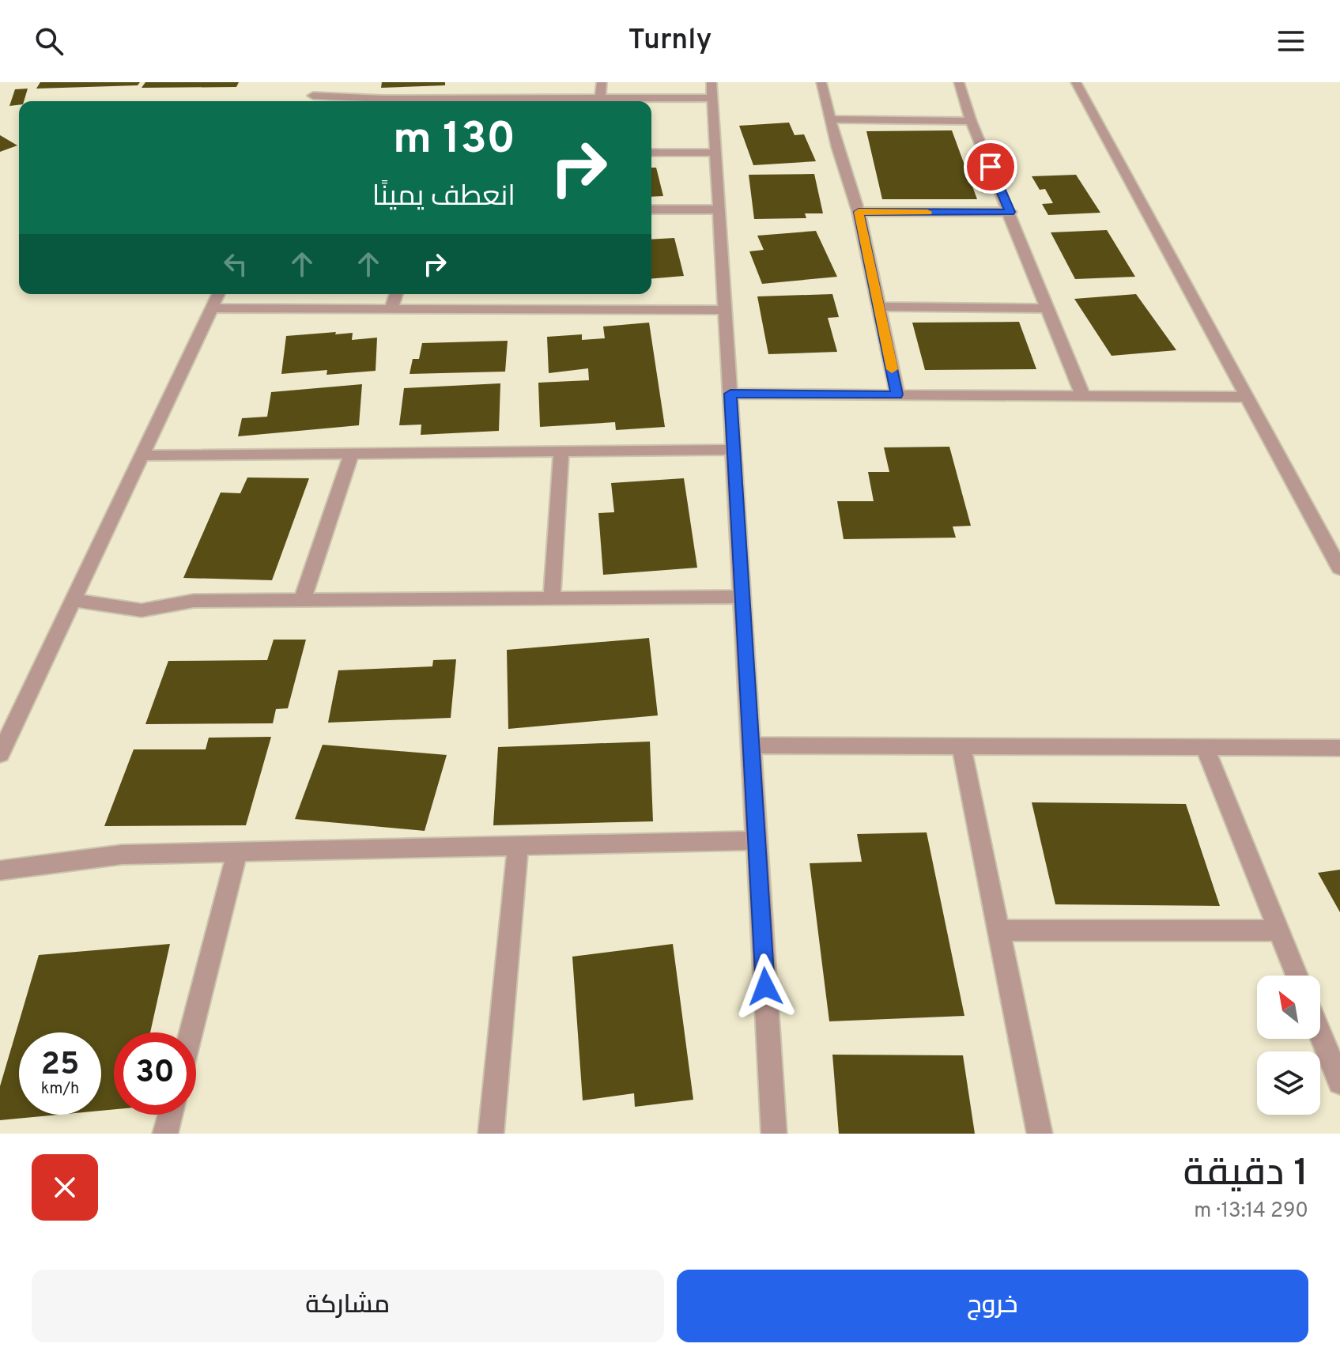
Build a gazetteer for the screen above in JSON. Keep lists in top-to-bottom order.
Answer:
{
  "north": "top left",
  "page": {
    "header": "Turnly",
    "turn": ["130 m", "انعطف يمينًا"],
    "speed": "25 km/h",
    "limit": "30",
    "heading": ["1 دقيقة", "290 m · 13:14"],
    "buttons": ["خروج", "مشاركة"]
  }
}
